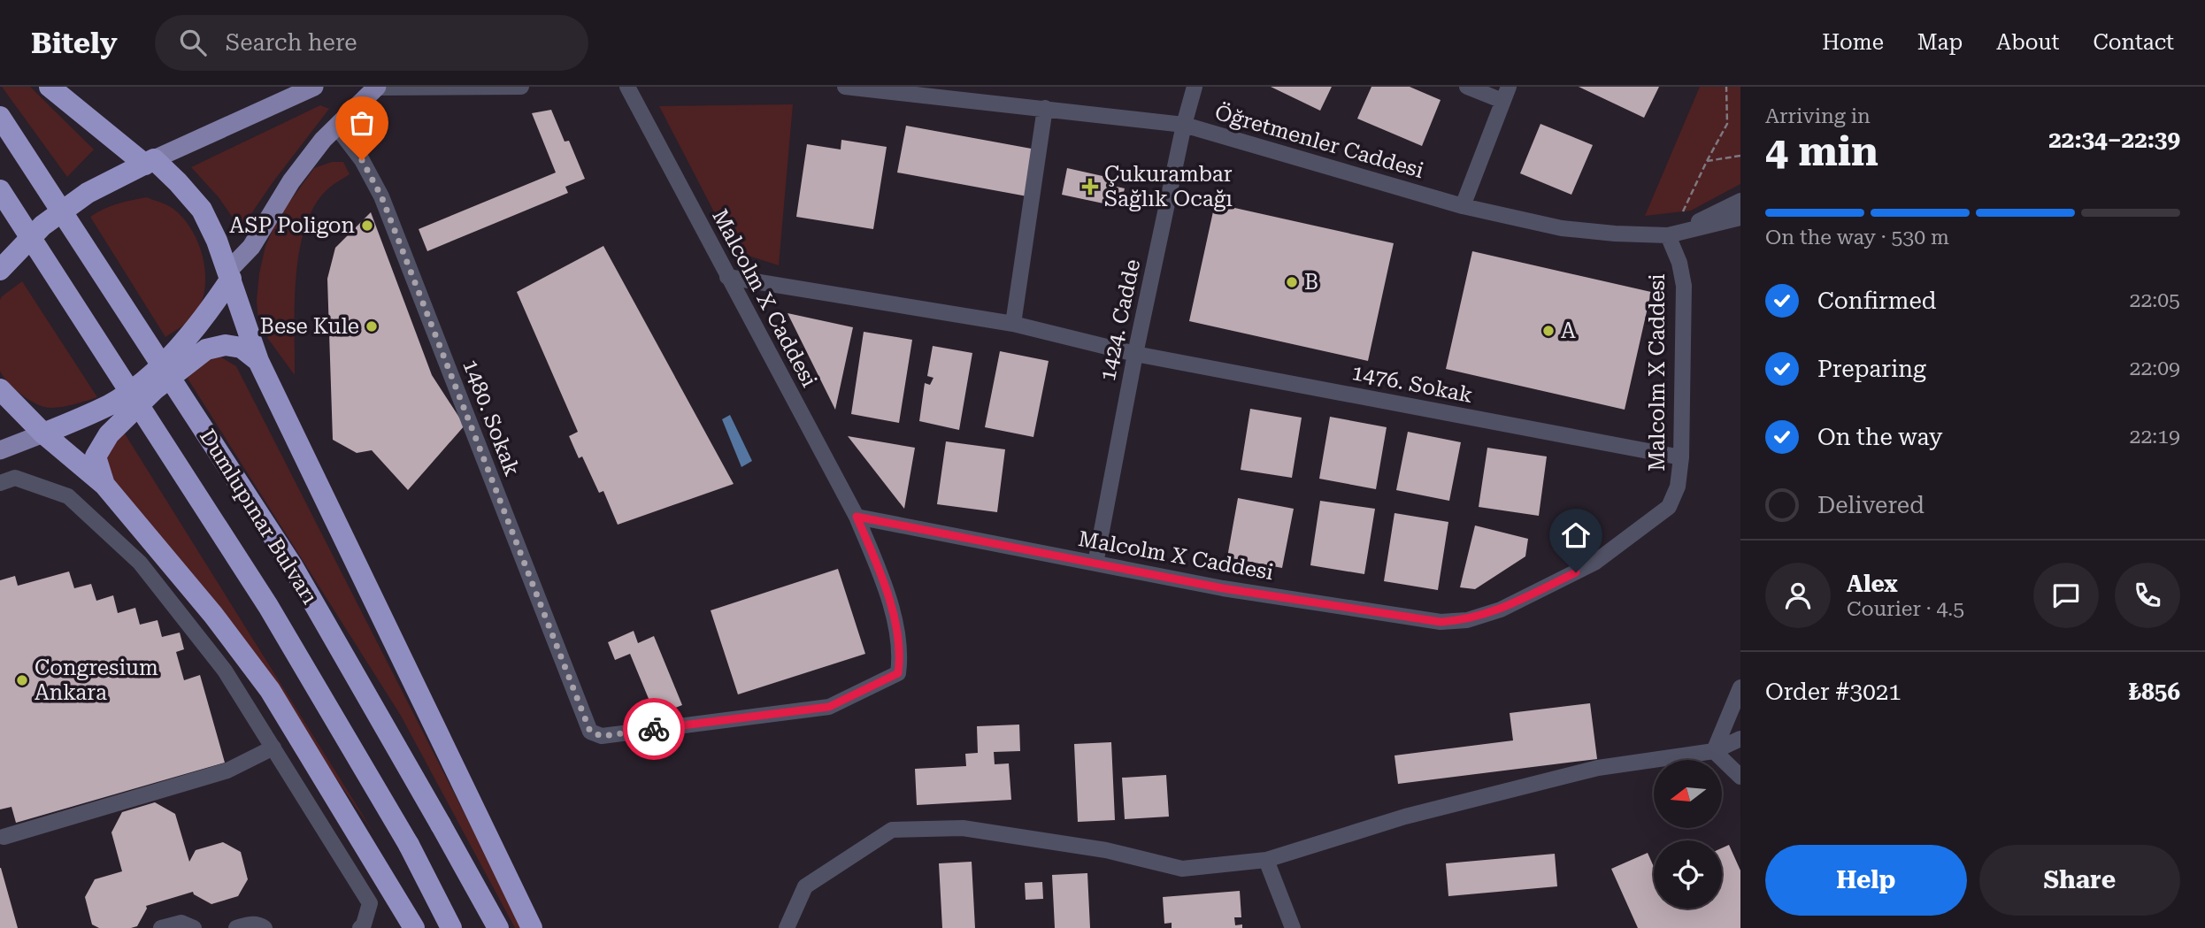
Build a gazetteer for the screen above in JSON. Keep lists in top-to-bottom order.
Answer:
{
  "streets": {
    "highway": ["Dumlupınar Bulvarı"],
    "street": [
      "Öğretmenler Caddesi",
      "Malcolm X Caddesi",
      "1424. Cadde",
      "1476. Sokak",
      "1480. Sokak"
    ]
  },
  "crossings": [
    ["Öğretmenler Caddesi", "Malcolm X Caddesi"],
    ["Öğretmenler Caddesi", "1424. Cadde"],
    ["Malcolm X Caddesi", "1424. Cadde"],
    ["Malcolm X Caddesi", "1476. Sokak"],
    ["Malcolm X Caddesi", "1480. Sokak"],
    ["1424. Cadde", "1476. Sokak"]
  ],
  "places": {
    "health": ["Çukurambar Sağlık Ocağı"],
    "other": [
      "ASP Poligon",
      "B",
      "Bese Kule",
      "A",
      "Congresium Ankara"
    ]
  },
  "north": "left",
  "page": {
    "header": "Bitely",
    "search": "Search here",
    "nav": [
      "Home",
      "Map",
      "About",
      "Contact"
    ],
    "heading": ["4 min", "Arriving in", "22:34–22:39"],
    "panel": [
      "Alex",
      "Courier · 4.5",
      "Order #3021",
      "₺856"
    ],
    "bar": "On the way · 530 m",
    "list": [
      ["Confirmed", "22:05"],
      ["Preparing", "22:09"],
      ["On the way", "22:19"],
      "Delivered"
    ],
    "buttons": ["Help", "Share"]
  }
}
